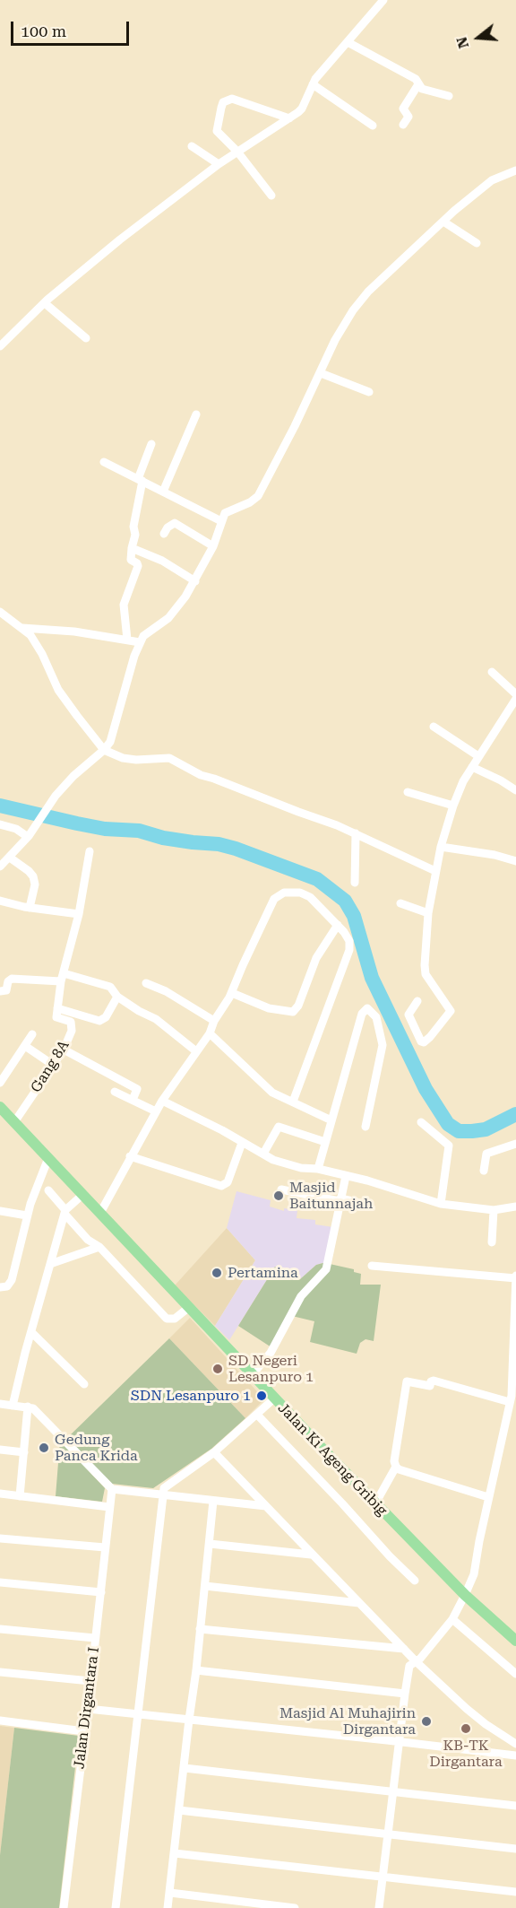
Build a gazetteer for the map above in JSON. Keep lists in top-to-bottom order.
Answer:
{
  "streets": {
    "main road": ["Jalan Ki Ageng Gribig"],
    "street": ["Gang 8A", "Jalan Dirgantara I"]
  },
  "crossings": [
    ["Gang 8A", "Jalan Ki Ageng Gribig"]
  ],
  "places": [
    "Masjid Baitunnajah",
    "Pertamina",
    "SD Negeri Lesanpuro 1",
    "SDN Lesanpuro 1",
    "Gedung Panca Krida",
    "Masjid Al Muhajirin Dirgantara",
    "KB-TK Dirgantara"
  ],
  "scale_bar": "100 m",
  "north": "left"
}
